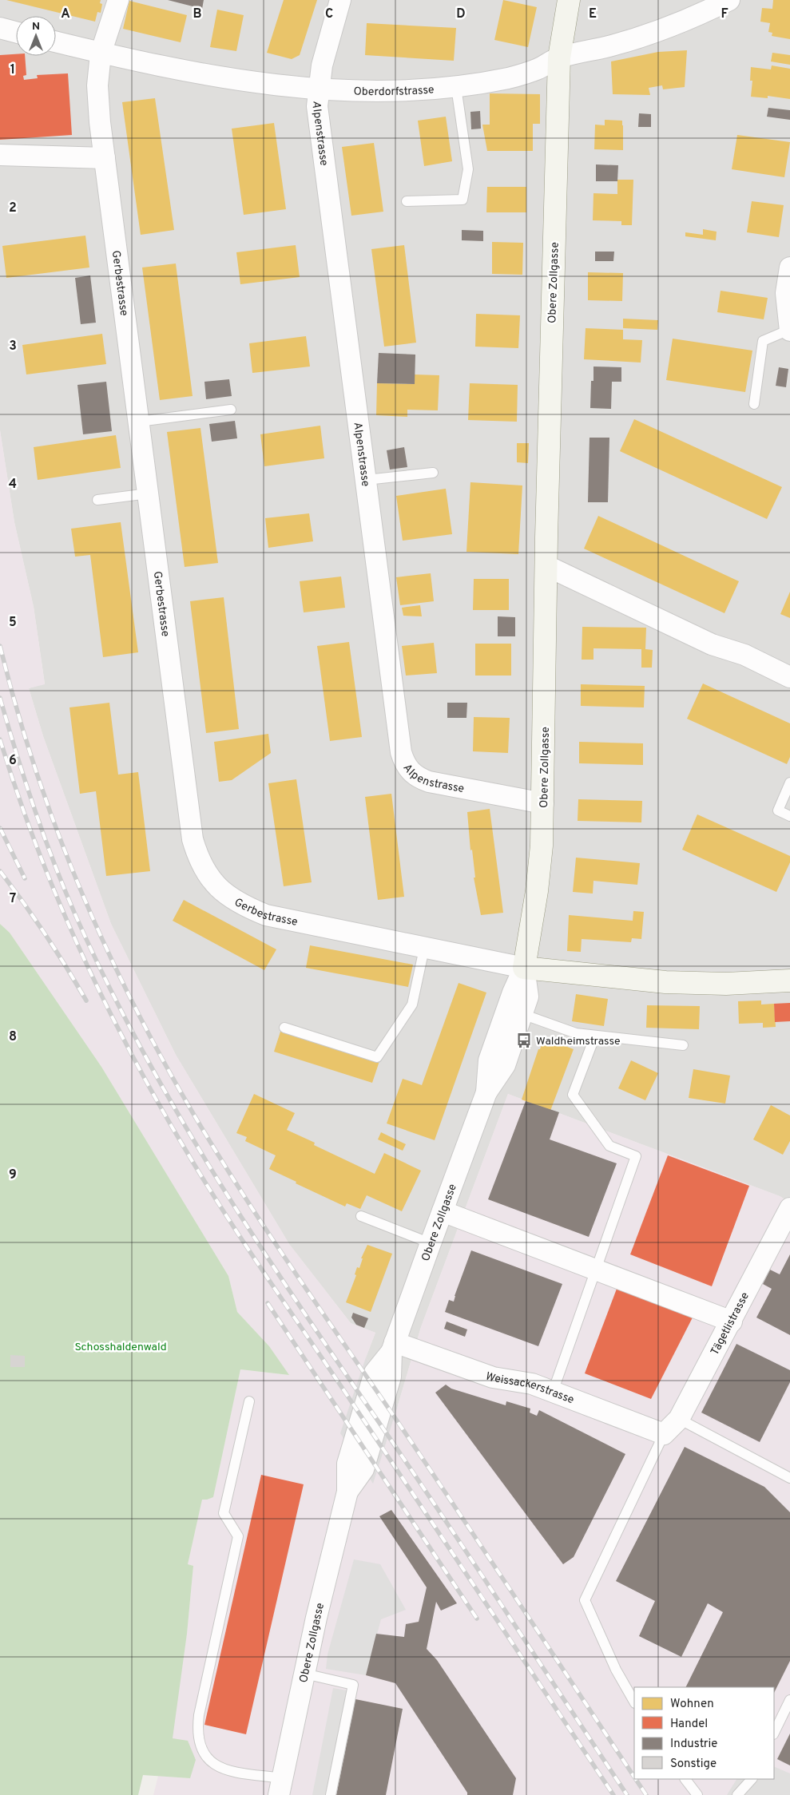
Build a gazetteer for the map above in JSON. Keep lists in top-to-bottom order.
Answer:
{
  "streets": {
    "street": [
      "Oberdorfstrasse",
      "Alpenstrasse",
      "Obere Zollgasse",
      "Gerbestrasse",
      "Tägetlistrasse",
      "Weissackerstrasse"
    ]
  },
  "crossings": [
    ["Oberdorfstrasse", "Alpenstrasse"],
    ["Oberdorfstrasse", "Obere Zollgasse"],
    ["Oberdorfstrasse", "Gerbestrasse"],
    ["Alpenstrasse", "Obere Zollgasse"],
    ["Obere Zollgasse", "Gerbestrasse"],
    ["Obere Zollgasse", "Weissackerstrasse"],
    ["Tägetlistrasse", "Weissackerstrasse"]
  ],
  "parks": ["Schosshaldenwald"],
  "places": {
    "bus stop": ["Waldheimstrasse"]
  },
  "legend": [
    "Wohnen",
    "Handel",
    "Industrie",
    "Sonstige"
  ],
  "north": "top",
  "grid": {
    "columns": [
      "A",
      "B",
      "C",
      "D",
      "E",
      "F"
    ],
    "rows": [
      "1",
      "2",
      "3",
      "4",
      "5",
      "6",
      "7",
      "8",
      "9"
    ]
  }
}
